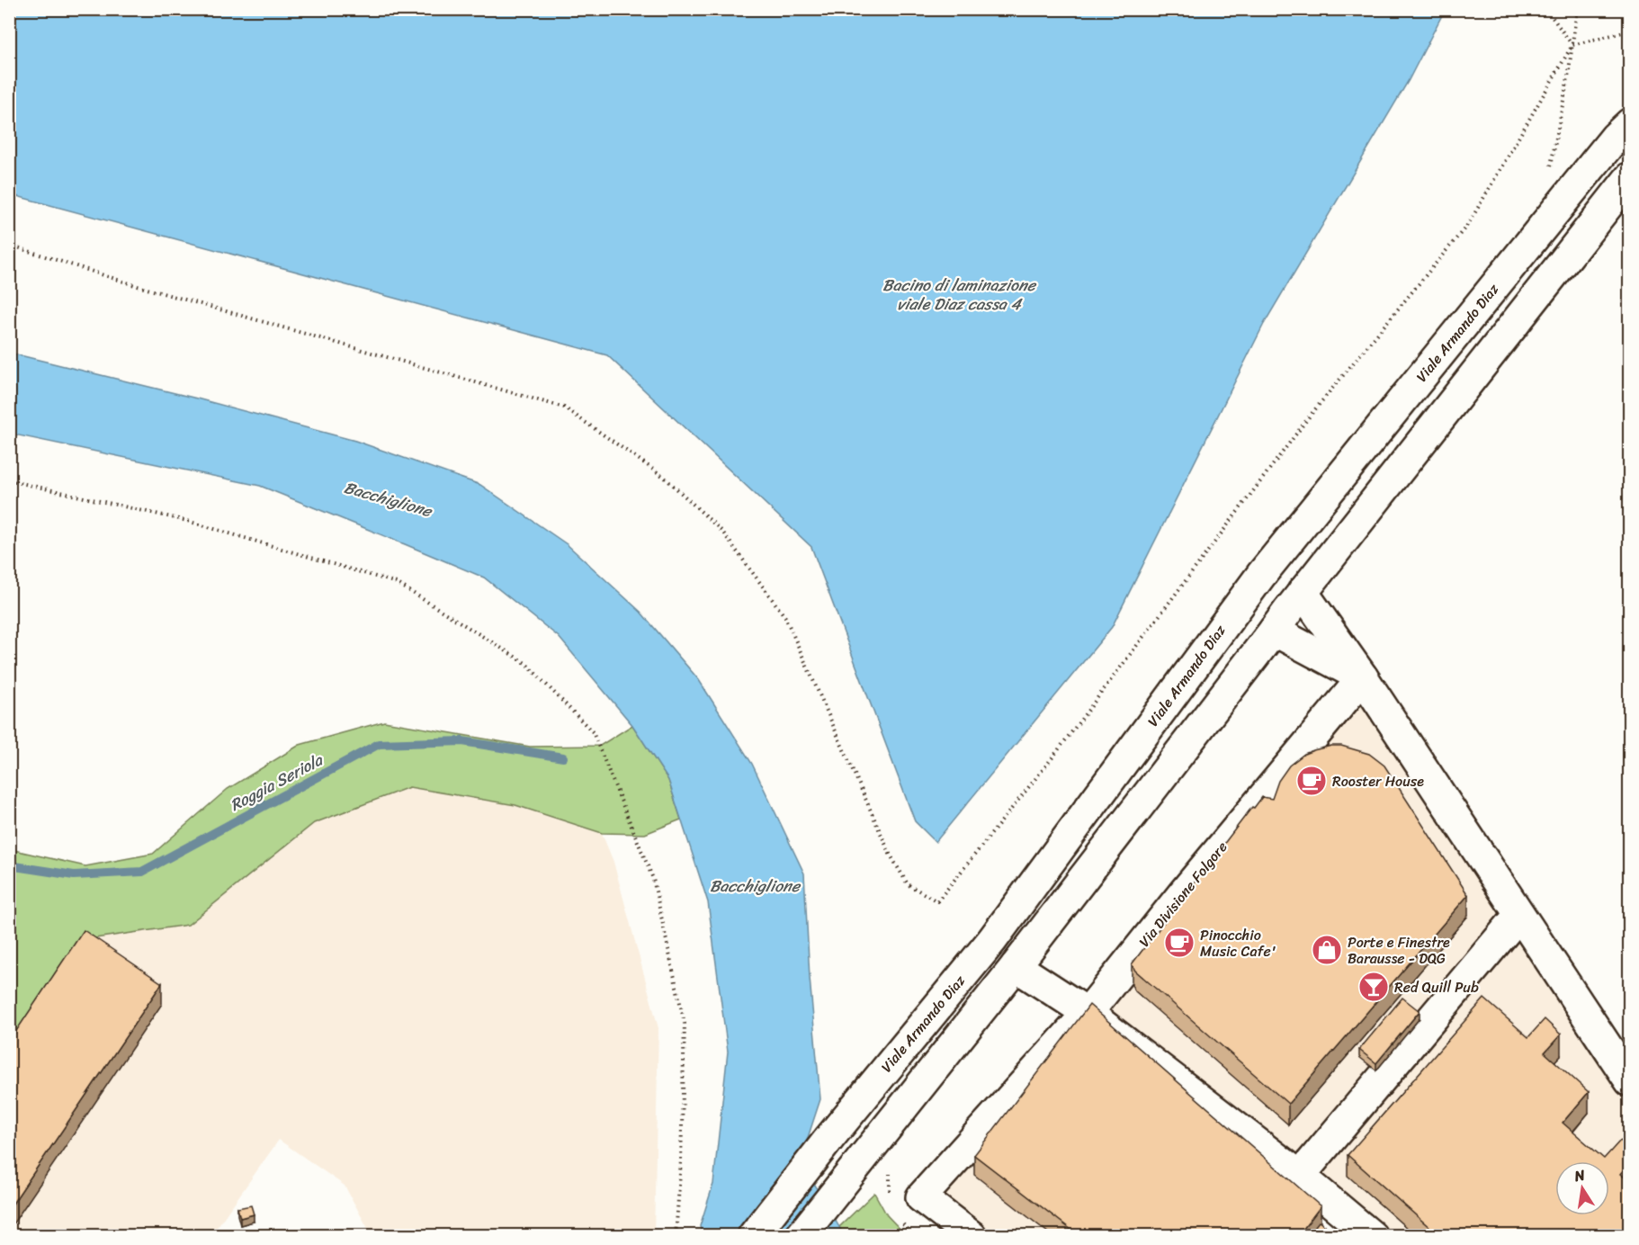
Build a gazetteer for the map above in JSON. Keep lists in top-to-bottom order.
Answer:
{
  "streets": {
    "main road": ["Viale Armando Diaz", "Via Divisione Folgore"]
  },
  "water": ["Bacino di laminazione viale Diaz cassa 4", "Bacchiglione", "Roggia Seriola"],
  "places": {
    "cafe": ["Rooster House", "Pinocchio Music Cafe'"],
    "shop": ["Porte e Finestre Barausse - DQG"],
    "bar": ["Red Quill Pub"]
  },
  "north": "top"
}
